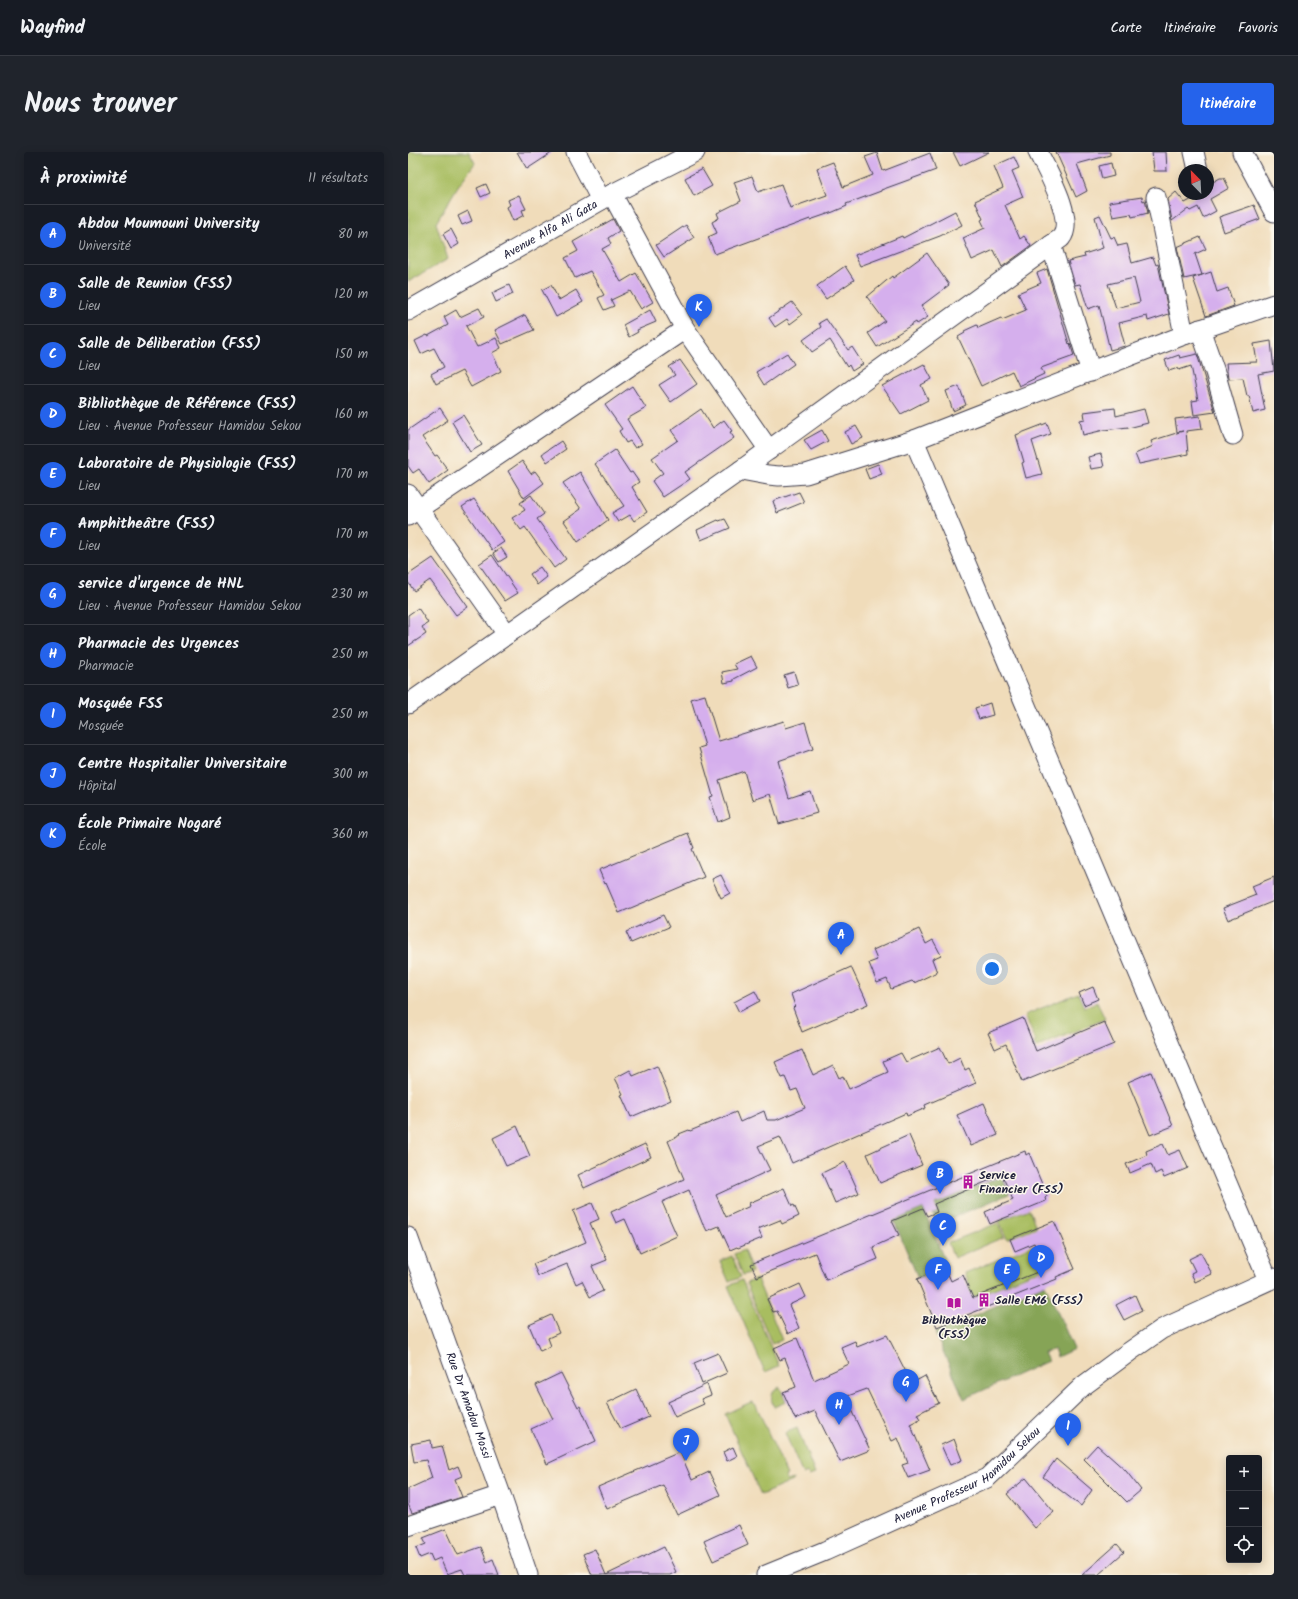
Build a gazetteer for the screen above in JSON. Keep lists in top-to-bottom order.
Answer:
{
  "streets": {
    "street": ["Avenue Alfa Ali Gata", "Rue Dr Amadou Mossi", "Avenue Professeur Hamidou Sekou"]
  },
  "places": {
    "building": ["Service Financier (FSS)", "Salle EM6 (FSS)"],
    "library": ["Bibliothèque (FSS)"]
  },
  "north": "top left",
  "page": {
    "header": "Wayfind",
    "nav": ["Carte", "Itinéraire", "Favoris"],
    "title": "Nous trouver",
    "buttons": "Itinéraire",
    "heading": ["À proximité", "11 résultats"],
    "list": [
      {
        "mark": "A",
        "name": "Abdou Moumouni University",
        "note": "Université",
        "value": "80 m"
      },
      {
        "mark": "B",
        "name": "Salle de Reunion (FSS)",
        "note": "Lieu",
        "value": "120 m"
      },
      {
        "mark": "C",
        "name": "Salle de Déliberation (FSS)",
        "note": "Lieu",
        "value": "150 m"
      },
      {
        "mark": "D",
        "name": "Bibliothèque de Référence (FSS)",
        "note": "Lieu · Avenue Professeur Hamidou Sekou",
        "value": "160 m"
      },
      {
        "mark": "E",
        "name": "Laboratoire de Physiologie (FSS)",
        "note": "Lieu",
        "value": "170 m"
      },
      {
        "mark": "F",
        "name": "Amphitheâtre (FSS)",
        "note": "Lieu",
        "value": "170 m"
      },
      {
        "mark": "G",
        "name": "service d'urgence de HNL",
        "note": "Lieu · Avenue Professeur Hamidou Sekou",
        "value": "230 m"
      },
      {
        "mark": "H",
        "name": "Pharmacie des Urgences",
        "note": "Pharmacie",
        "value": "250 m"
      },
      {
        "mark": "I",
        "name": "Mosquée FSS",
        "note": "Mosquée",
        "value": "250 m"
      },
      {
        "mark": "J",
        "name": "Centre Hospitalier Universitaire",
        "note": "Hôpital",
        "value": "300 m"
      },
      {
        "mark": "K",
        "name": "École Primaire Nogaré",
        "note": "École",
        "value": "360 m"
      }
    ],
    "pins": [
      "K",
      "A",
      "B",
      "C",
      "D",
      "E",
      "F",
      "G",
      "H",
      "I",
      "J"
    ],
    "map_buttons": ["+", "−"]
  }
}
